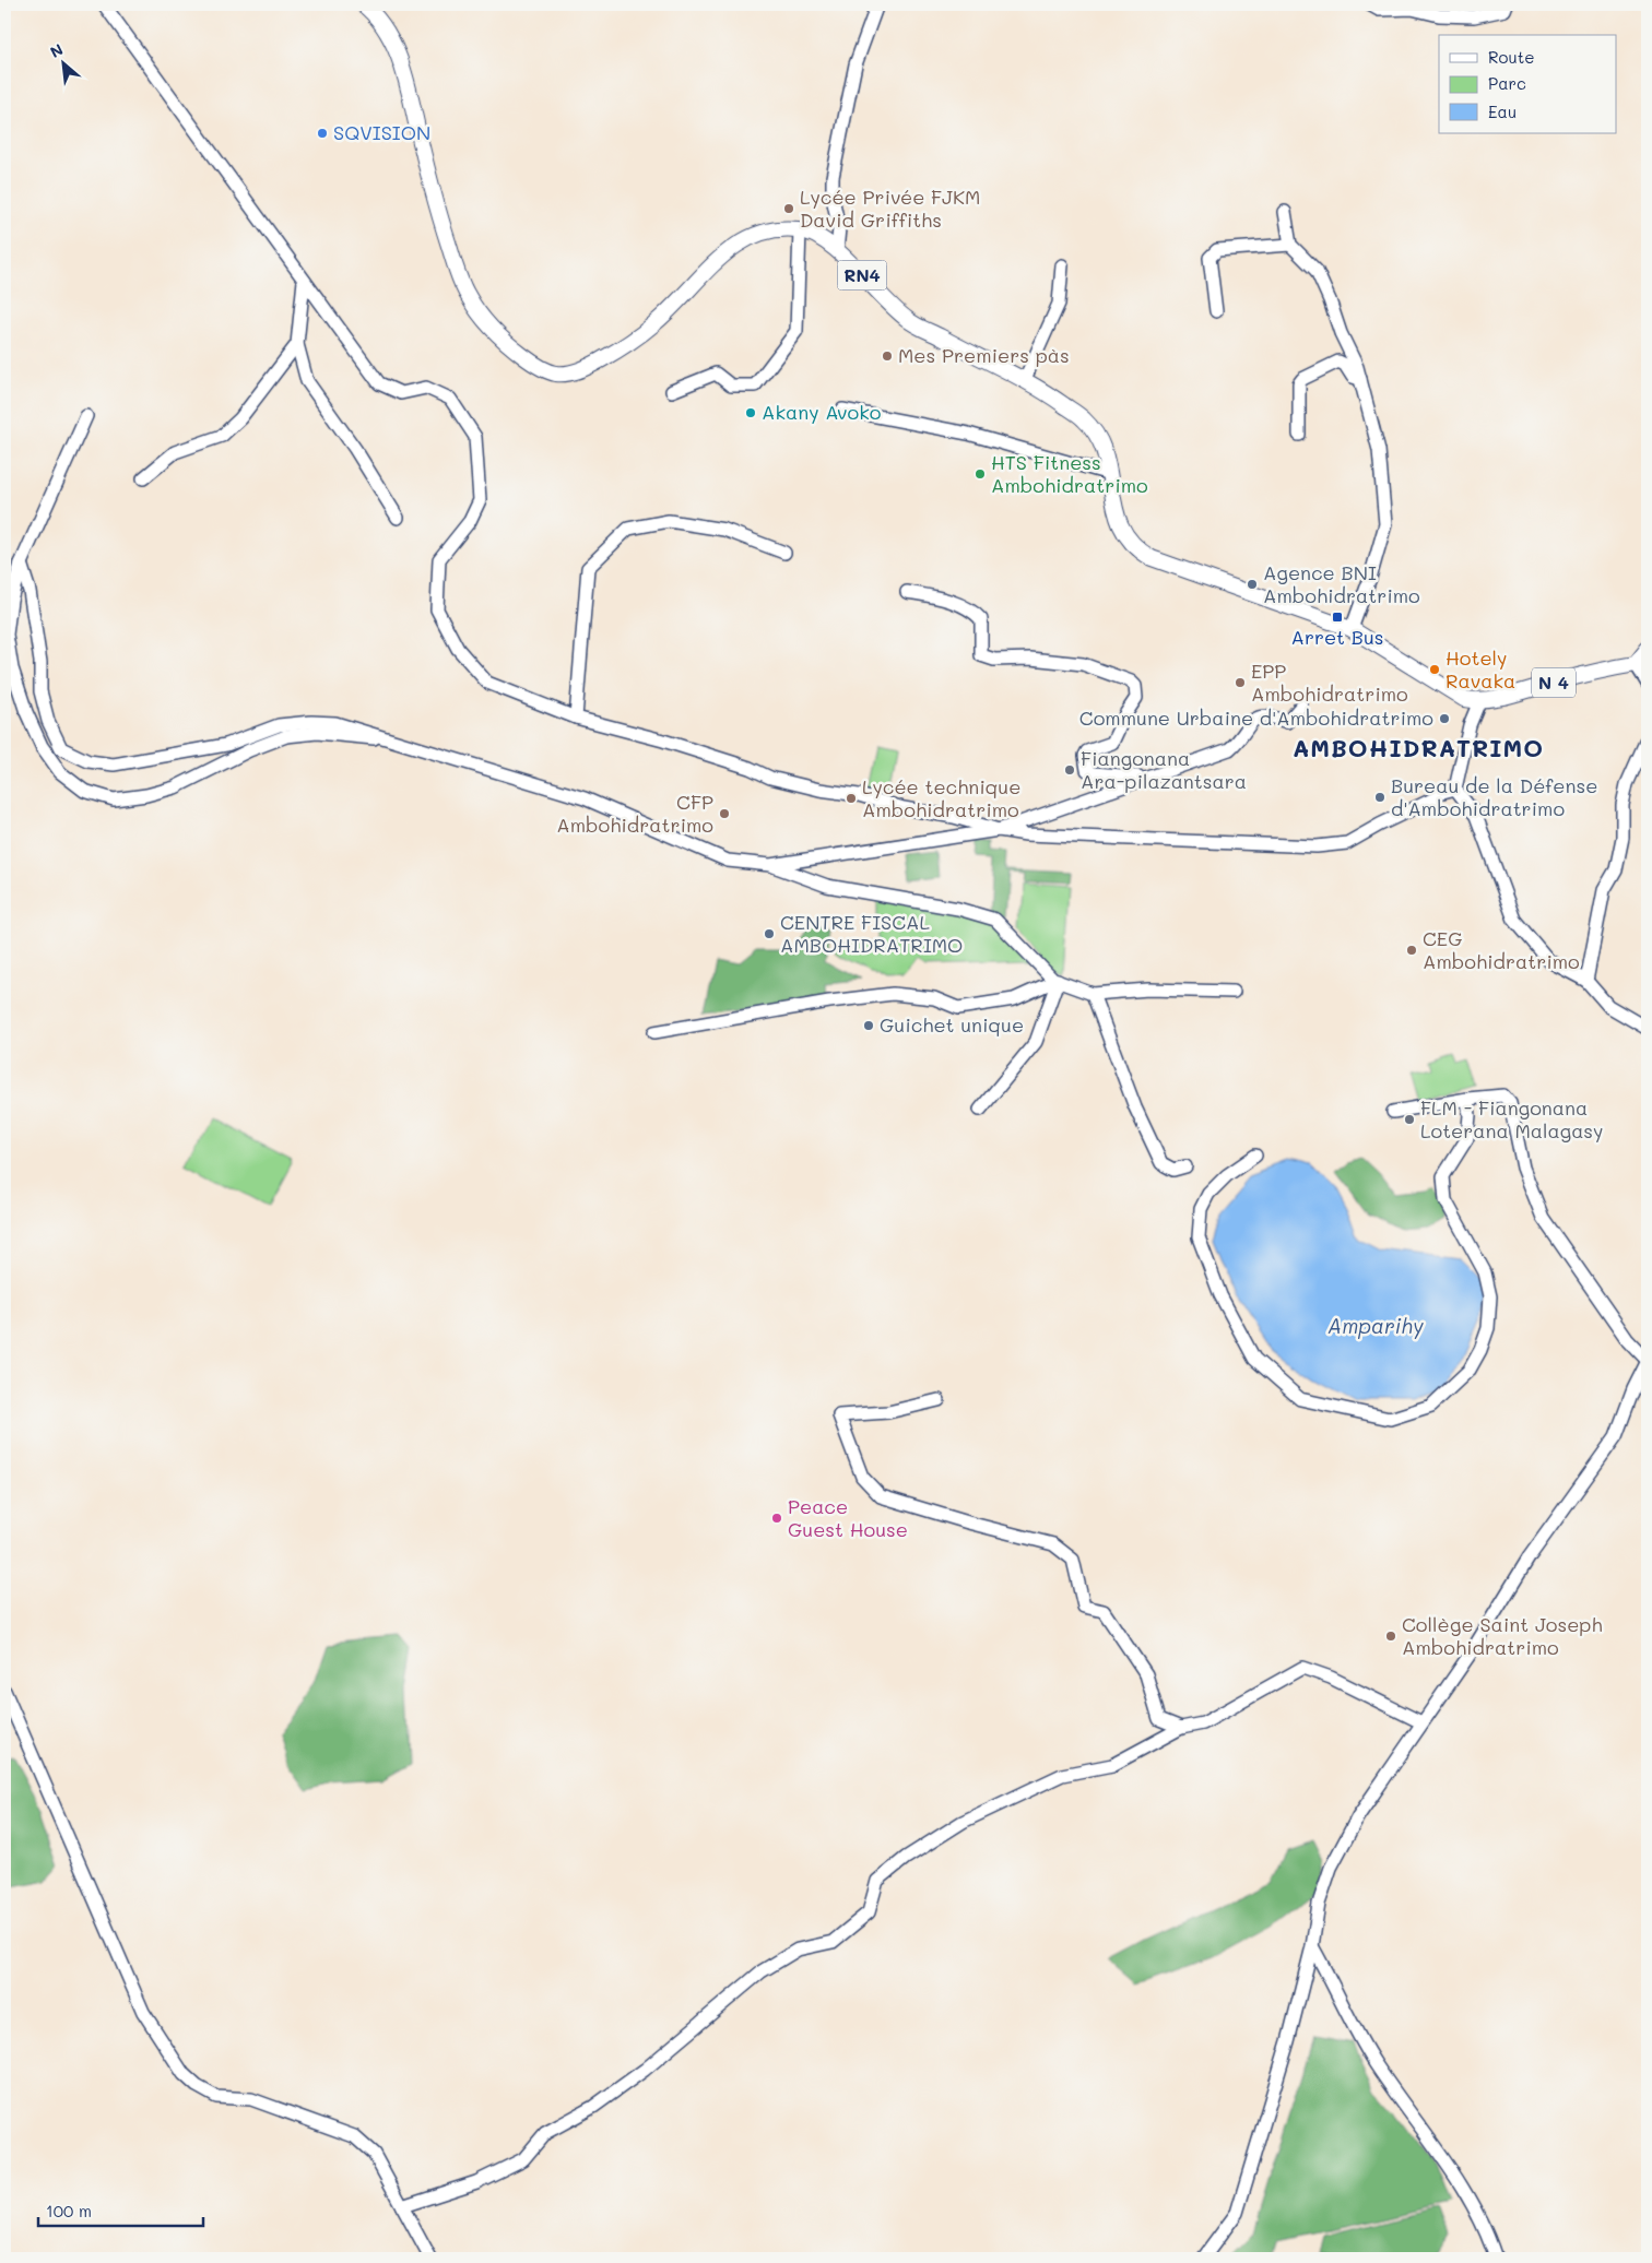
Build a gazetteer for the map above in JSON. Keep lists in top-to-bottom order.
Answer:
{
  "streets": {
    "main road": ["RN4", "N 4"]
  },
  "crossings": [
    ["RN4", "N 4"]
  ],
  "districts": ["AMBOHIDRATRIMO"],
  "water": ["Amparihy"],
  "places": {
    "other": [
      "SQVISION",
      "Lycée Privée FJKM David Griffiths",
      "Mes Premiers pàs",
      "Akany Avoko",
      "HTS Fitness Ambohidratrimo",
      "Agence BNI Ambohidratrimo",
      "Hotely Ravaka",
      "EPP Ambohidratrimo",
      "Commune Urbaine d'Ambohidratrimo",
      "Fiangonana Ara-pilazantsara",
      "Bureau de la Défense d'Ambohidratrimo",
      "Lycée technique Ambohidratrimo",
      "CFP Ambohidratrimo",
      "CENTRE FISCAL AMBOHIDRATRIMO",
      "CEG Ambohidratrimo",
      "Guichet unique",
      "FLM - Fiangonana Loterana Malagasy",
      "Peace Guest House",
      "Collège Saint Joseph Ambohidratrimo"
    ],
    "transit": ["Arret Bus"]
  },
  "legend": ["Route", "Parc", "Eau"],
  "scale_bar": "100 m",
  "north": "top left"
}
